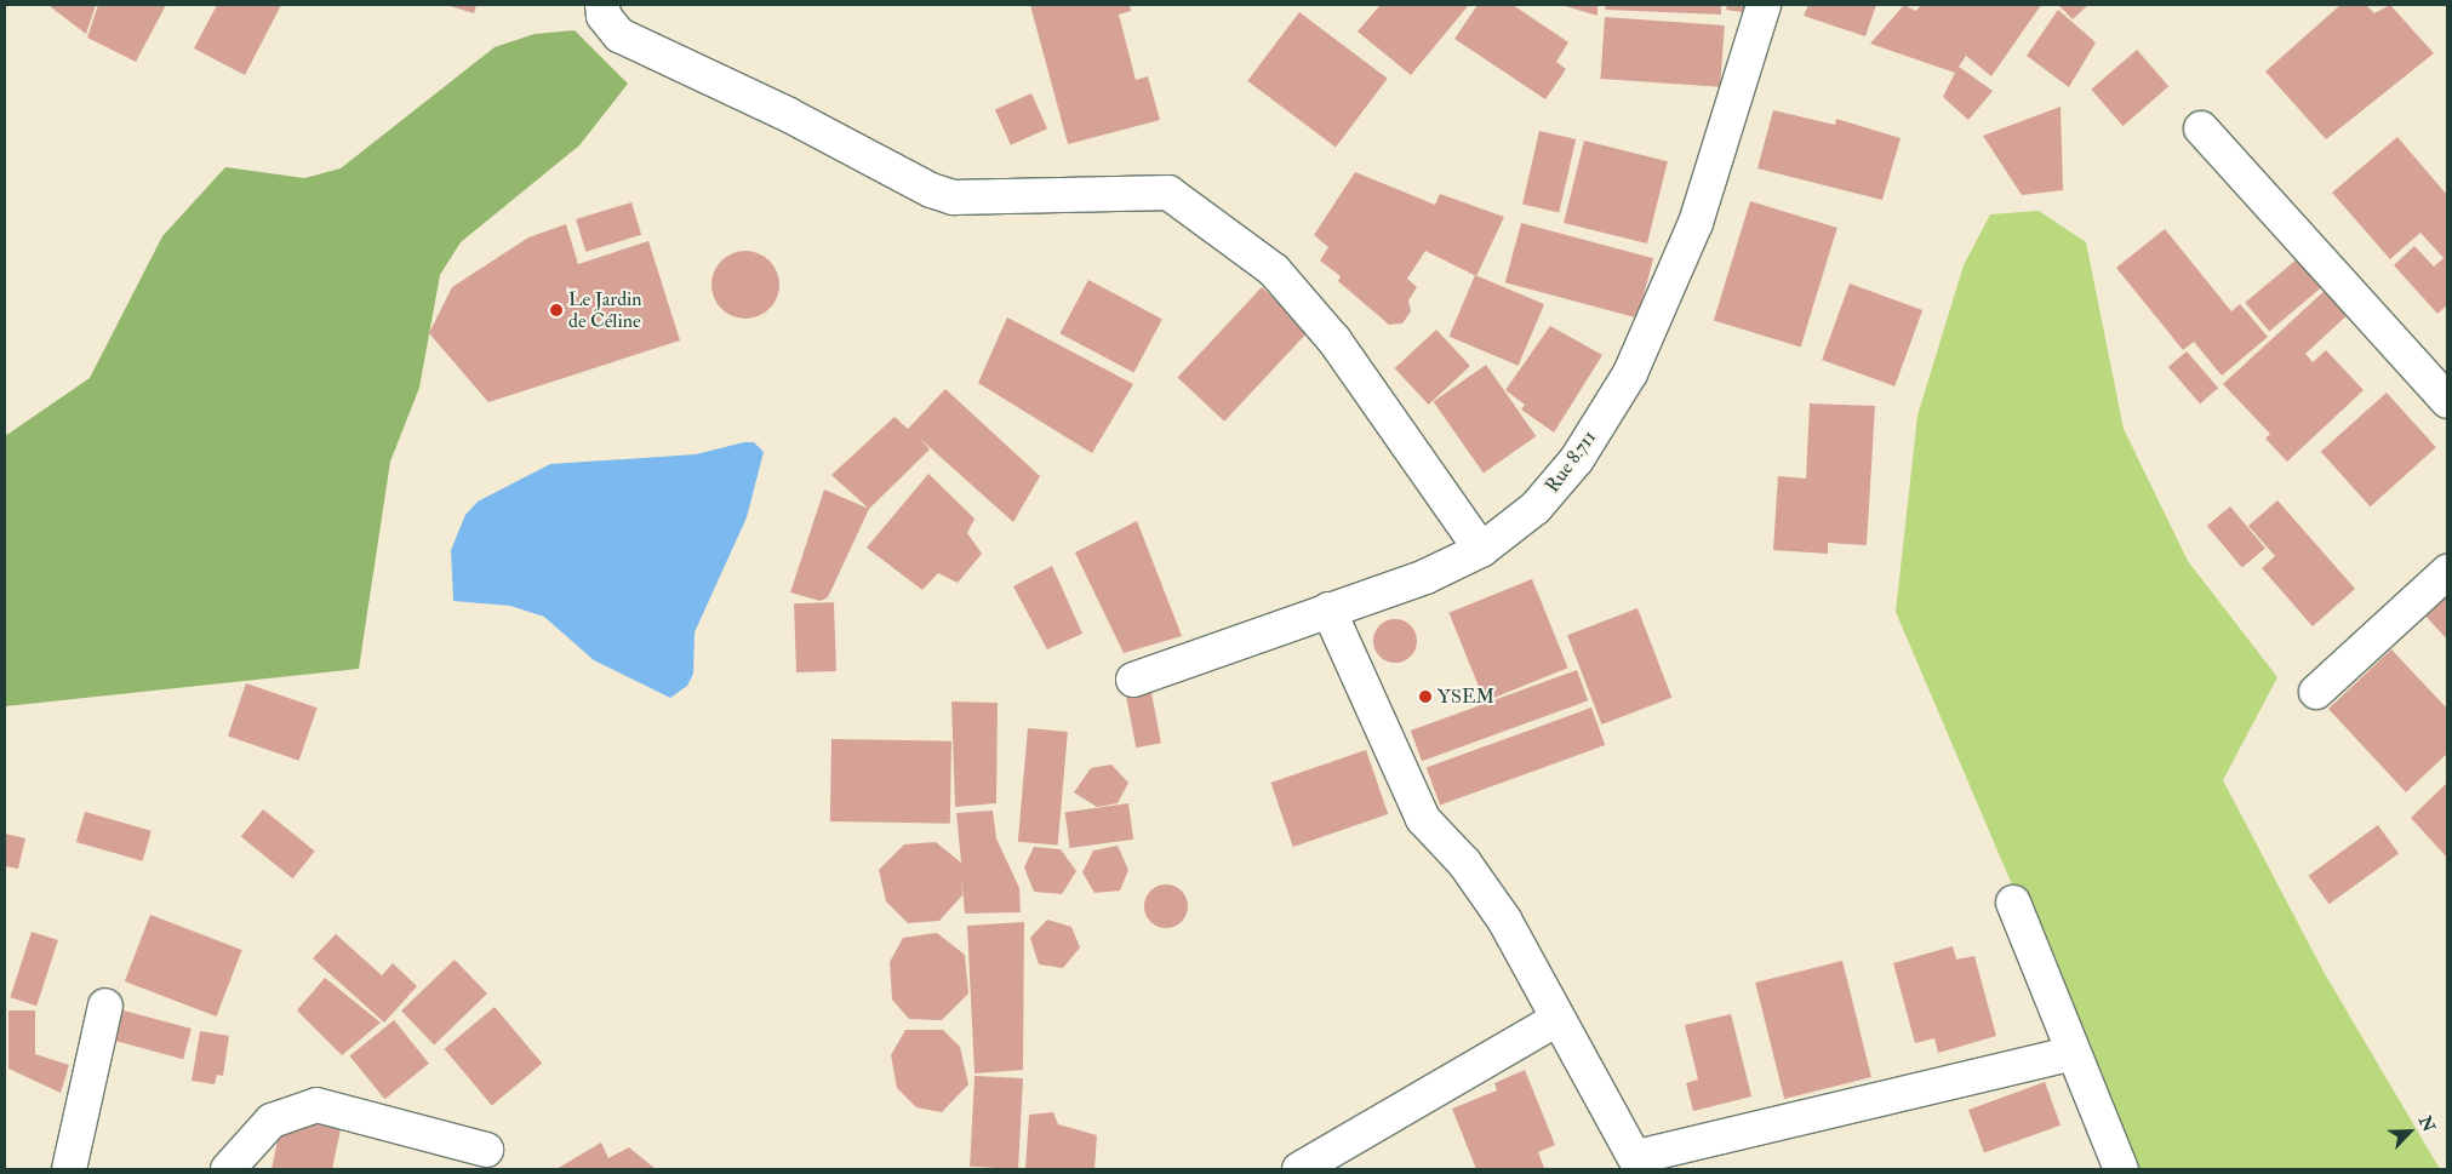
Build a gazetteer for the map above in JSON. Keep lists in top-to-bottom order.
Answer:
{
  "streets": {
    "street": ["Rue 8.711"]
  },
  "places": ["Le Jardin de Céline", "YSEM"],
  "north": "top right"
}
